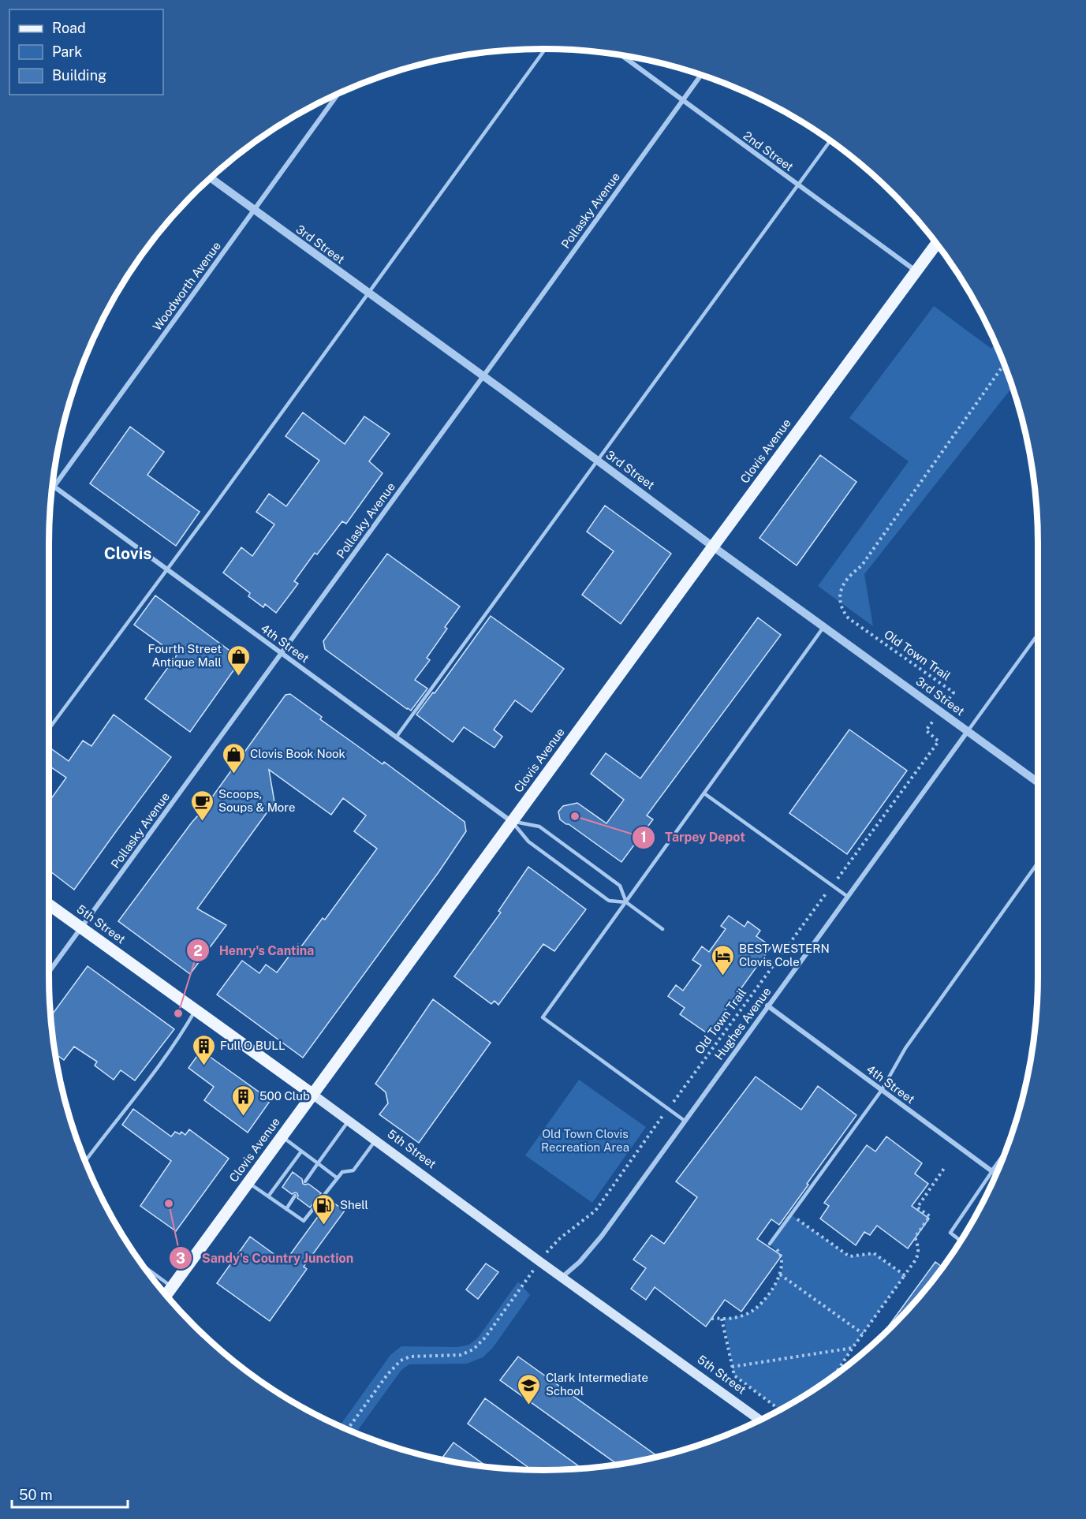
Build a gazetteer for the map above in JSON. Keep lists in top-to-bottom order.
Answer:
{
  "streets": {
    "main road": ["Clovis Avenue", "5th Street"],
    "street": [
      "2nd Street",
      "Pollasky Avenue",
      "3rd Street",
      "Woodworth Avenue",
      "4th Street",
      "Hughes Avenue"
    ],
    "path": ["Old Town Trail"]
  },
  "crossings": [
    ["2nd Street", "Pollasky Avenue"],
    ["2nd Street", "Clovis Avenue"],
    ["Pollasky Avenue", "3rd Street"],
    ["Pollasky Avenue", "4th Street"],
    ["Pollasky Avenue", "5th Street"],
    ["3rd Street", "Woodworth Avenue"],
    ["3rd Street", "Clovis Avenue"],
    ["3rd Street", "Old Town Trail"],
    ["3rd Street", "Hughes Avenue"],
    ["Woodworth Avenue", "4th Street"],
    ["Clovis Avenue", "4th Street"],
    ["Clovis Avenue", "5th Street"],
    ["4th Street", "Hughes Avenue"],
    ["Old Town Trail", "5th Street"],
    ["5th Street", "Hughes Avenue"]
  ],
  "districts": ["Clovis"],
  "parks": ["Old Town Clovis Recreation Area"],
  "places": {
    "shop": ["Fourth Street Antique Mall", "Clovis Book Nook"],
    "other": ["Tarpey Depot", "Henry's Cantina", "Sandy's Country Junction"],
    "cafe": ["Scoops, Soups & More"],
    "hotel": ["BEST WESTERN Clovis Cole"],
    "building": ["Full O BULL", "500 Club"],
    "fuel station": ["Shell"],
    "school or university": ["Clark Intermediate School"]
  },
  "legend": ["Road", "Park", "Building"],
  "scale_bar": "50 m"
}
